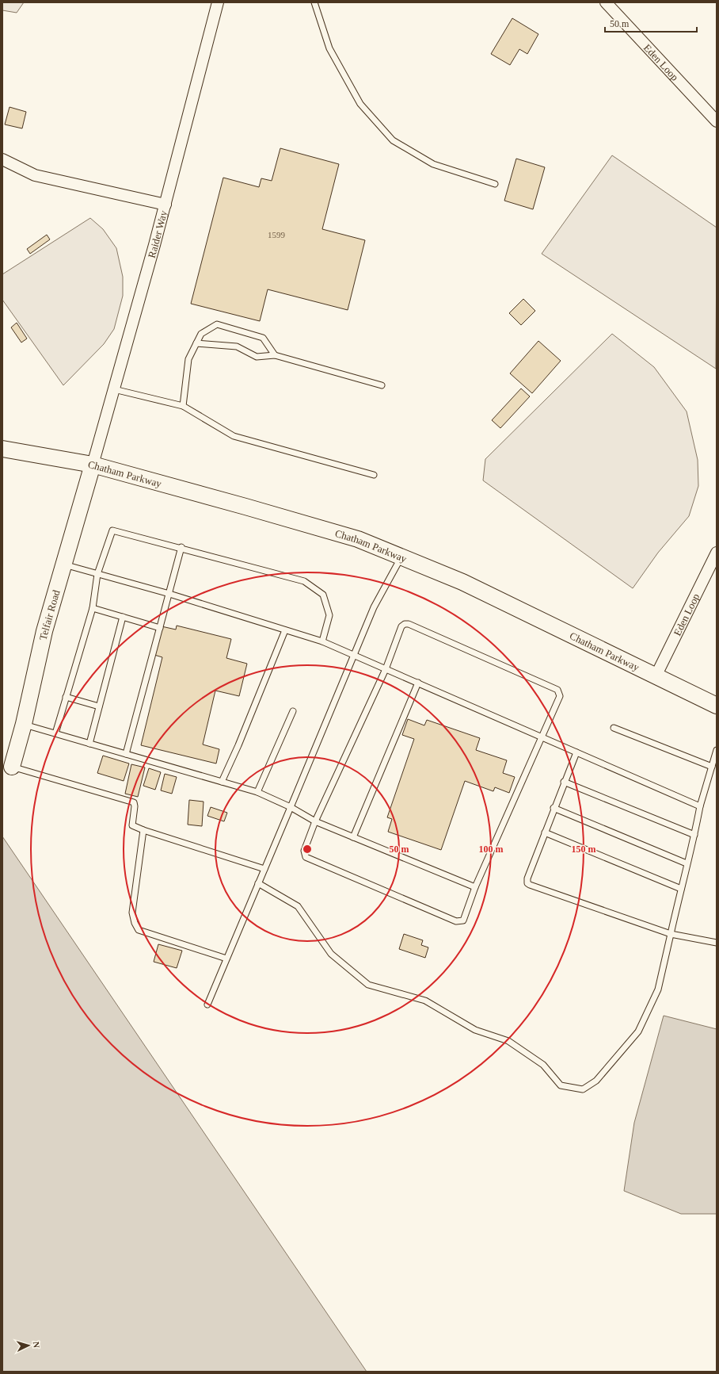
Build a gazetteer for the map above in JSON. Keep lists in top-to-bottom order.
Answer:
{
  "streets": {
    "main road": ["Chatham Parkway", "Telfair Road"],
    "street": ["Eden Loop", "Raider Way"]
  },
  "crossings": [
    ["Eden Loop", "Chatham Parkway"],
    ["Raider Way", "Chatham Parkway"],
    ["Raider Way", "Telfair Road"],
    ["Chatham Parkway", "Telfair Road"]
  ],
  "house_numbers": ["1599"],
  "scale_bar": "50 m",
  "north": "right",
  "rings": ["50 m", "100 m", "150 m"]
}
